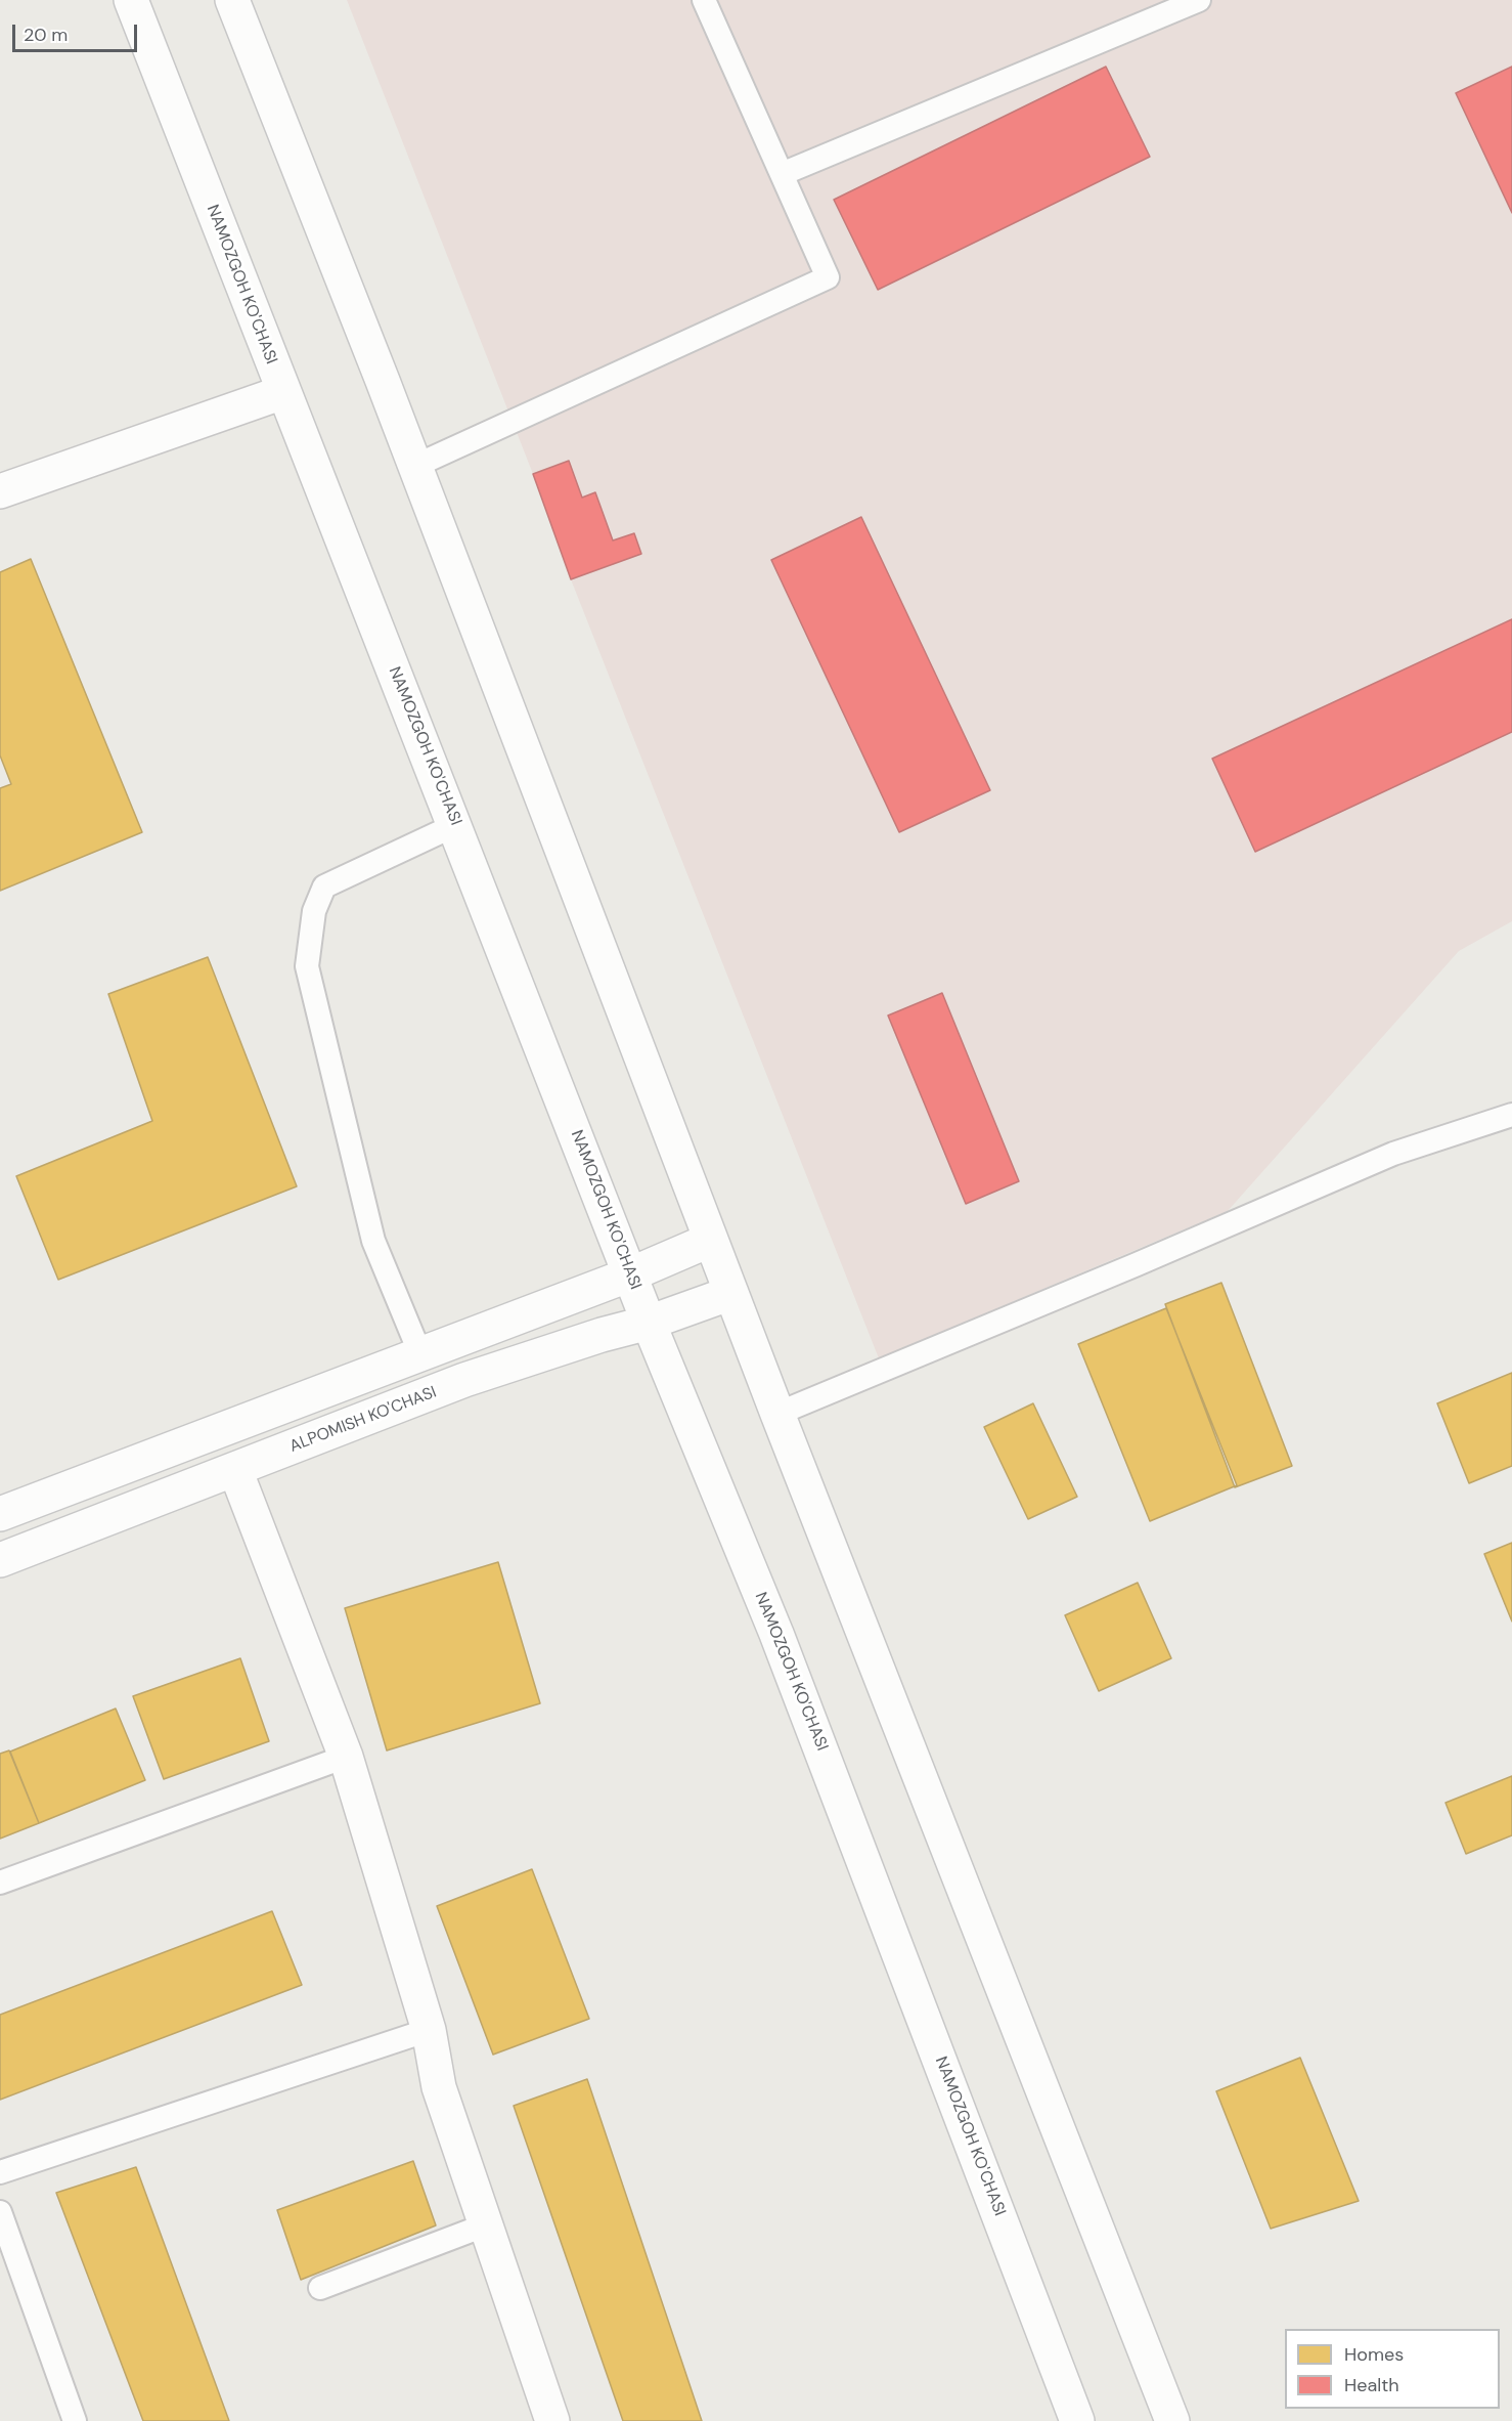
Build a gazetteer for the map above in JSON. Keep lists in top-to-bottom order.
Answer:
{
  "streets": {
    "main road": ["NAMOZGOH KO'CHASI", "ALPOMISH KO'CHASI"]
  },
  "crossings": [
    ["NAMOZGOH KO'CHASI", "ALPOMISH KO'CHASI"]
  ],
  "legend": ["Homes", "Health"],
  "scale_bar": "20 m"
}
